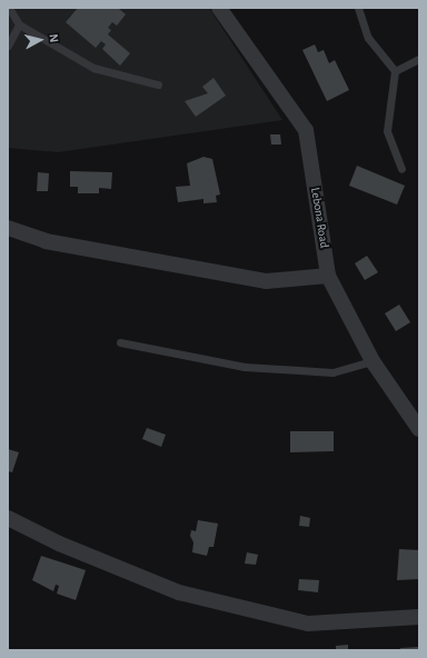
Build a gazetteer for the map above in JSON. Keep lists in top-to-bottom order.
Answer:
{
  "streets": {
    "street": ["Lebona Road"]
  },
  "north": "right"
}
